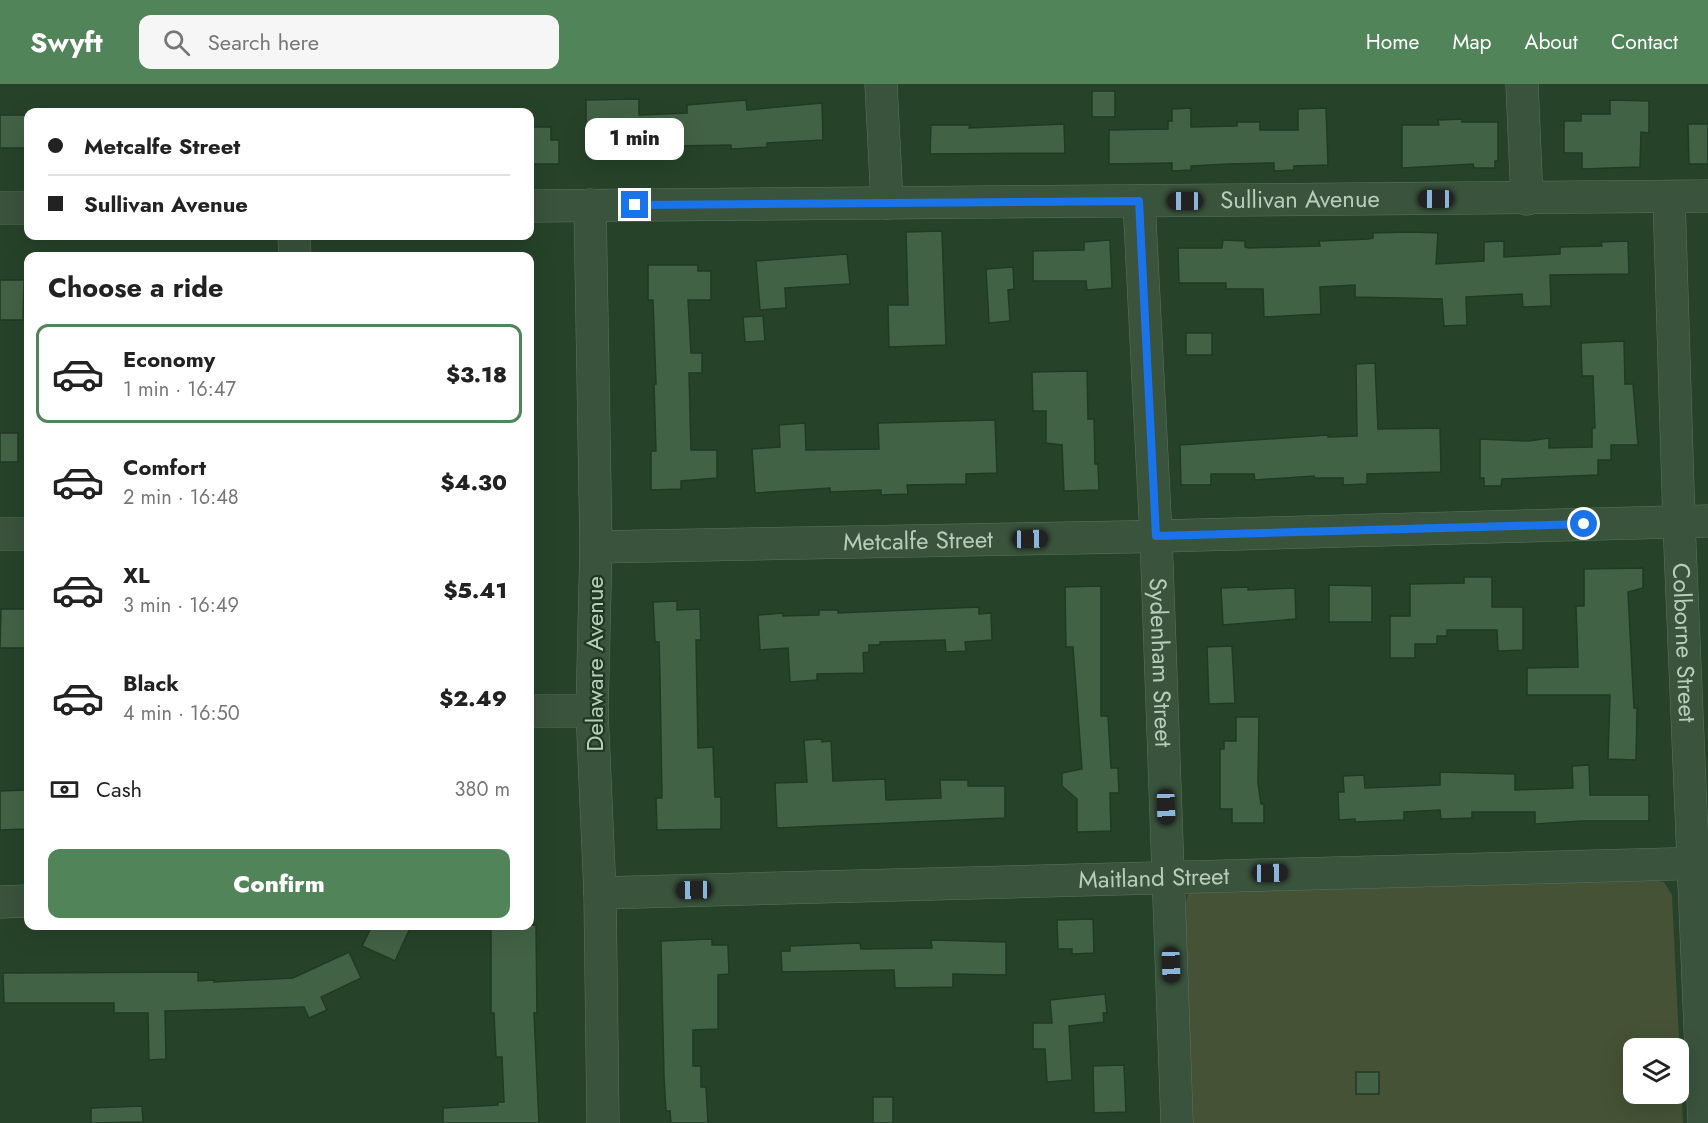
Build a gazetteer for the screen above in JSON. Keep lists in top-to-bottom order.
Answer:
{
  "streets": {
    "street": [
      "Sullivan Avenue",
      "Metcalfe Street",
      "Colborne Street",
      "Sydenham Street",
      "Delaware Avenue",
      "Maitland Street"
    ]
  },
  "crossings": [
    ["Sullivan Avenue", "Colborne Street"],
    ["Sullivan Avenue", "Sydenham Street"],
    ["Sullivan Avenue", "Delaware Avenue"],
    ["Metcalfe Street", "Colborne Street"],
    ["Metcalfe Street", "Sydenham Street"],
    ["Metcalfe Street", "Delaware Avenue"],
    ["Colborne Street", "Maitland Street"],
    ["Sydenham Street", "Maitland Street"],
    ["Delaware Avenue", "Maitland Street"]
  ],
  "page": {
    "header": "Swyft",
    "search": "Search here",
    "nav": [
      "Home",
      "Map",
      "About",
      "Contact"
    ],
    "banner": ["Metcalfe Street", "Sullivan Avenue"],
    "bubble": "1 min",
    "heading": "Choose a ride",
    "list": [
      {
        "name": "Economy",
        "note": "1 min · 16:47",
        "value": "$3.18"
      },
      {
        "name": "Comfort",
        "note": "2 min · 16:48",
        "value": "$4.30"
      },
      {
        "name": "XL",
        "note": "3 min · 16:49",
        "value": "$5.41"
      },
      {
        "name": "Black",
        "note": "4 min · 16:50",
        "value": "$2.49"
      }
    ],
    "pay": ["Cash", "380 m"],
    "buttons": "Confirm"
  }
}
